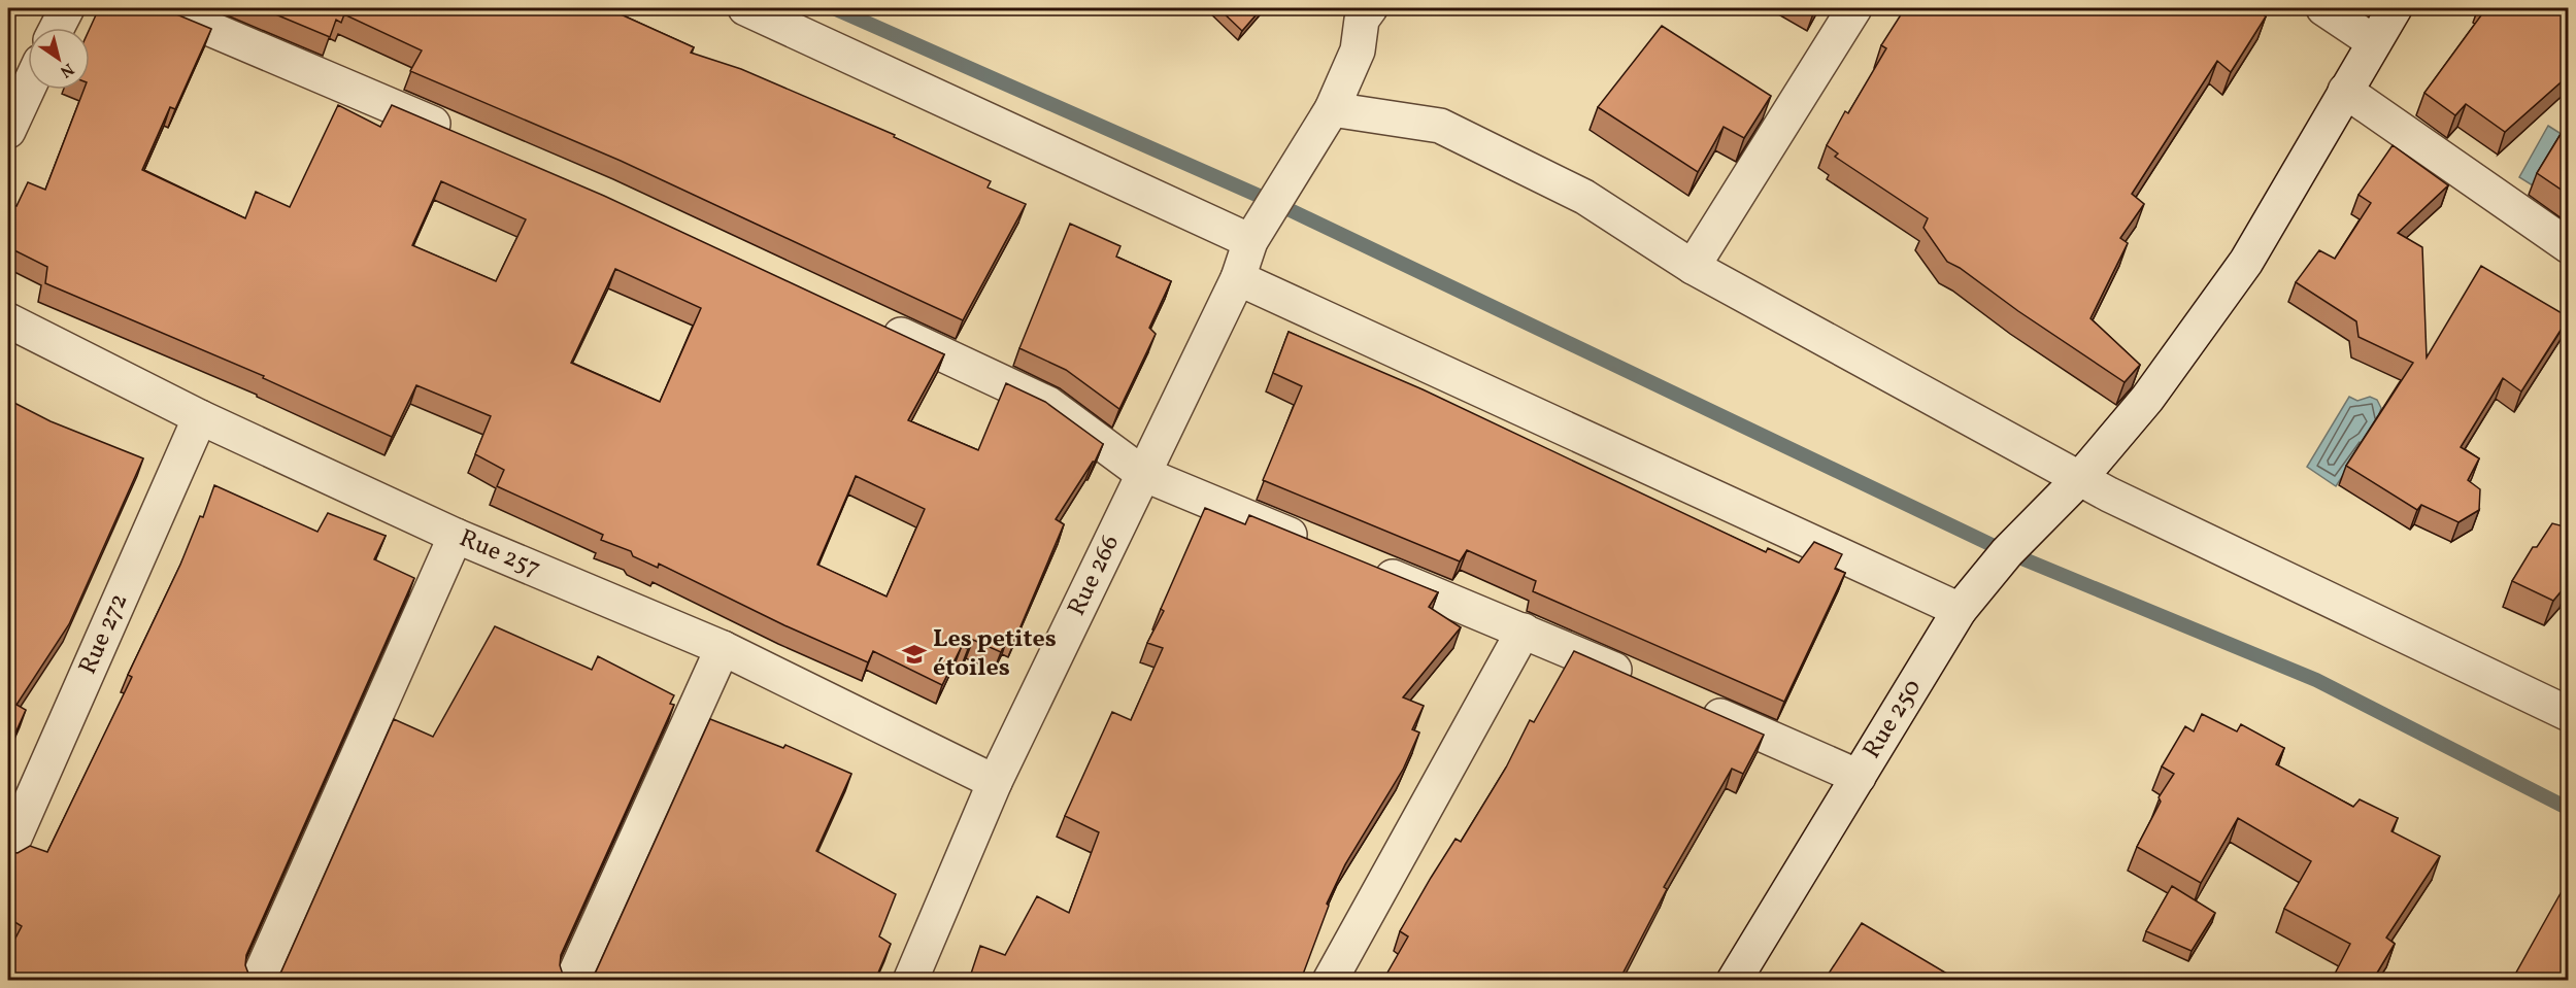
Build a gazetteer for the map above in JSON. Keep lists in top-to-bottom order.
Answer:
{
  "streets": {
    "street": [
      "Rue 257",
      "Rue 266",
      "Rue 272",
      "Rue 250"
    ]
  },
  "crossings": [
    ["Rue 257", "Rue 266"],
    ["Rue 257", "Rue 272"]
  ],
  "places": {
    "school or university": ["Les petites étoiles"]
  },
  "north": "bottom right"
}
